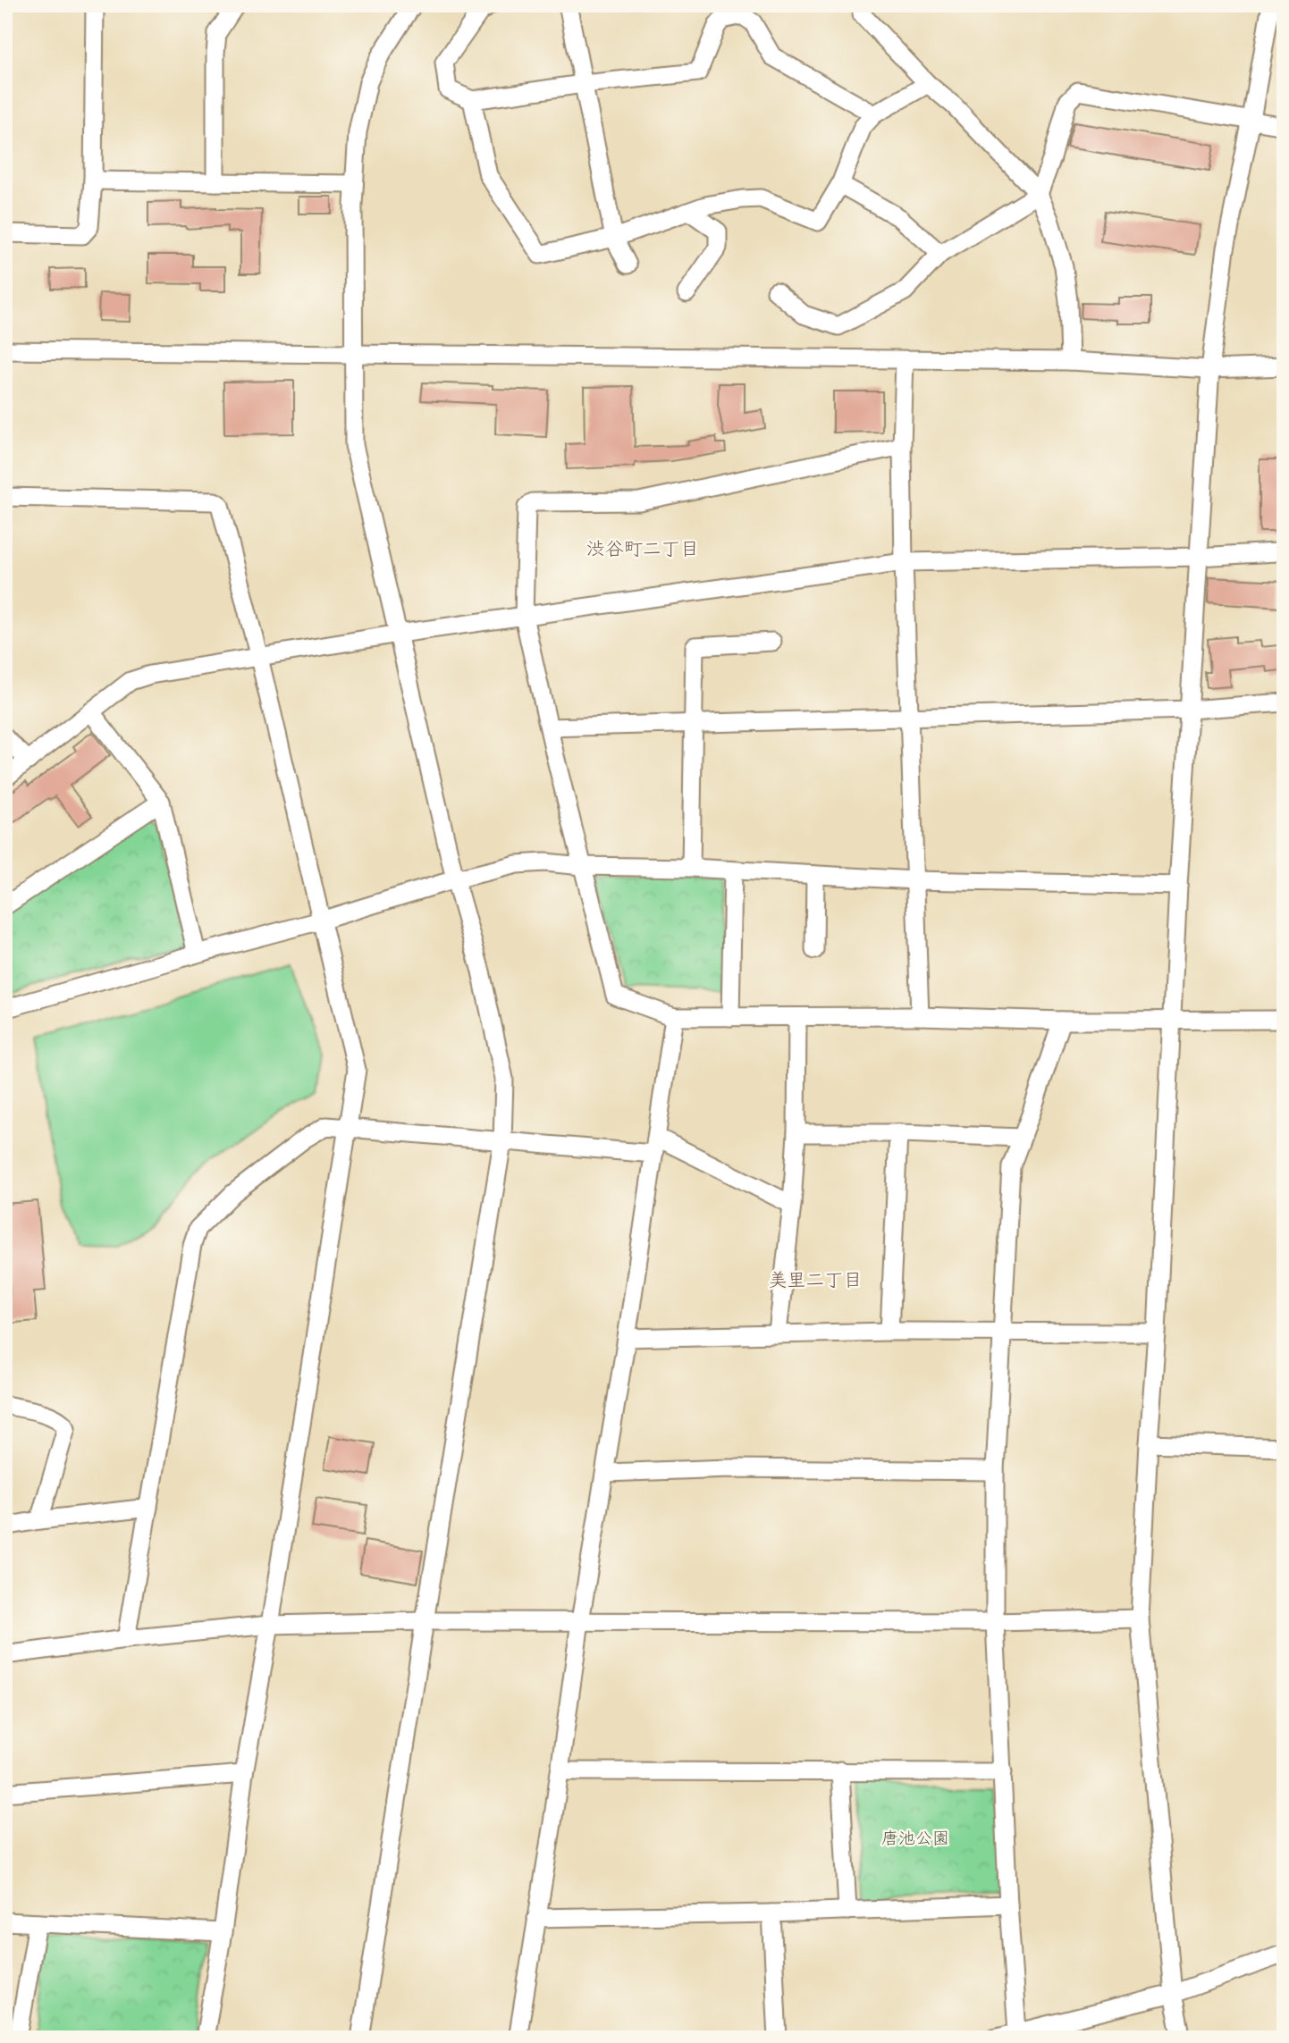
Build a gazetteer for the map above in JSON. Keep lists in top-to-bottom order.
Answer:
{
  "districts": ["渋谷町二丁目", "美里二丁目"],
  "parks": ["唐池公園"]
}
